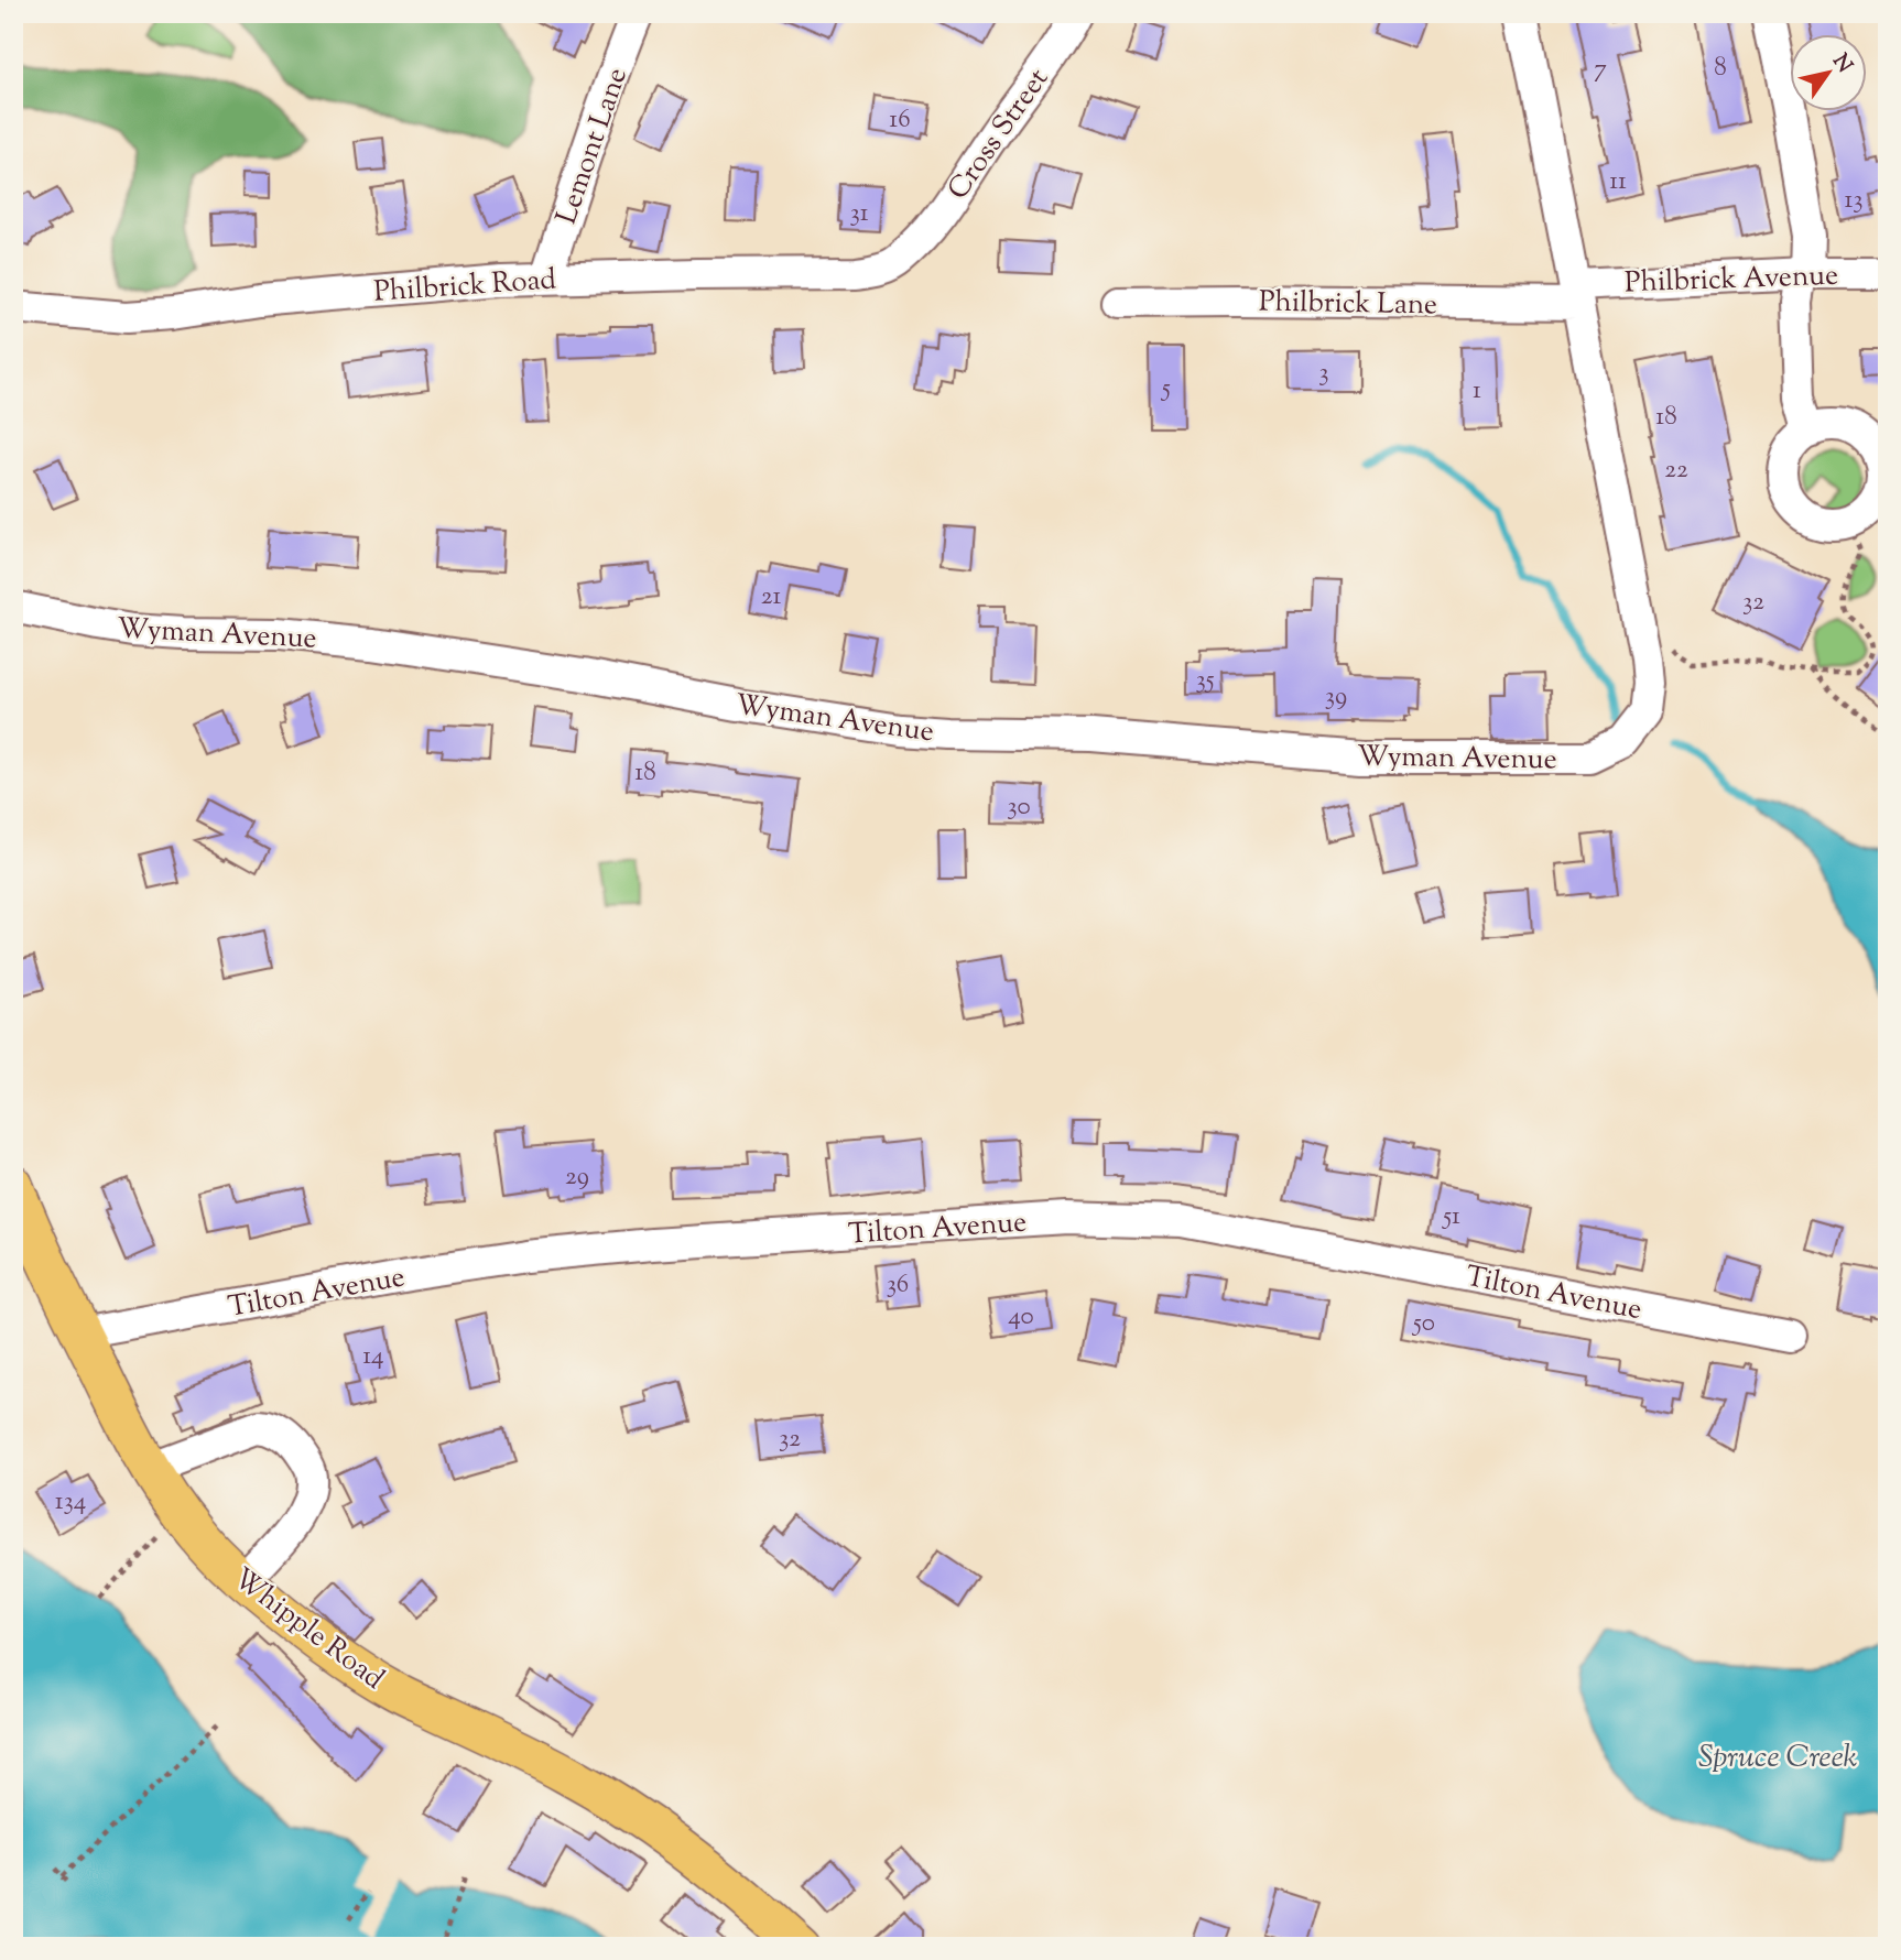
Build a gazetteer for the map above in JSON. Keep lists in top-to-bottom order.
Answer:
{
  "streets": {
    "main road": ["Whipple Road"],
    "street": [
      "Cross Street",
      "Lemont Lane",
      "Philbrick Avenue",
      "Philbrick Road",
      "Philbrick Lane",
      "Wyman Avenue",
      "Tilton Avenue"
    ]
  },
  "crossings": [
    ["Cross Street", "Philbrick Road"],
    ["Lemont Lane", "Philbrick Road"],
    ["Philbrick Avenue", "Philbrick Lane"],
    ["Tilton Avenue", "Whipple Road"]
  ],
  "water": ["Spruce Creek"],
  "house_numbers": [
    "8",
    "7",
    "16",
    "11",
    "13",
    "31",
    "3",
    "5",
    "1",
    "18",
    "22",
    "21",
    "32",
    "35",
    "39",
    "18",
    "30",
    "29",
    "51",
    "36",
    "40",
    "50",
    "14",
    "32",
    "134"
  ],
  "north": "top right"
}
